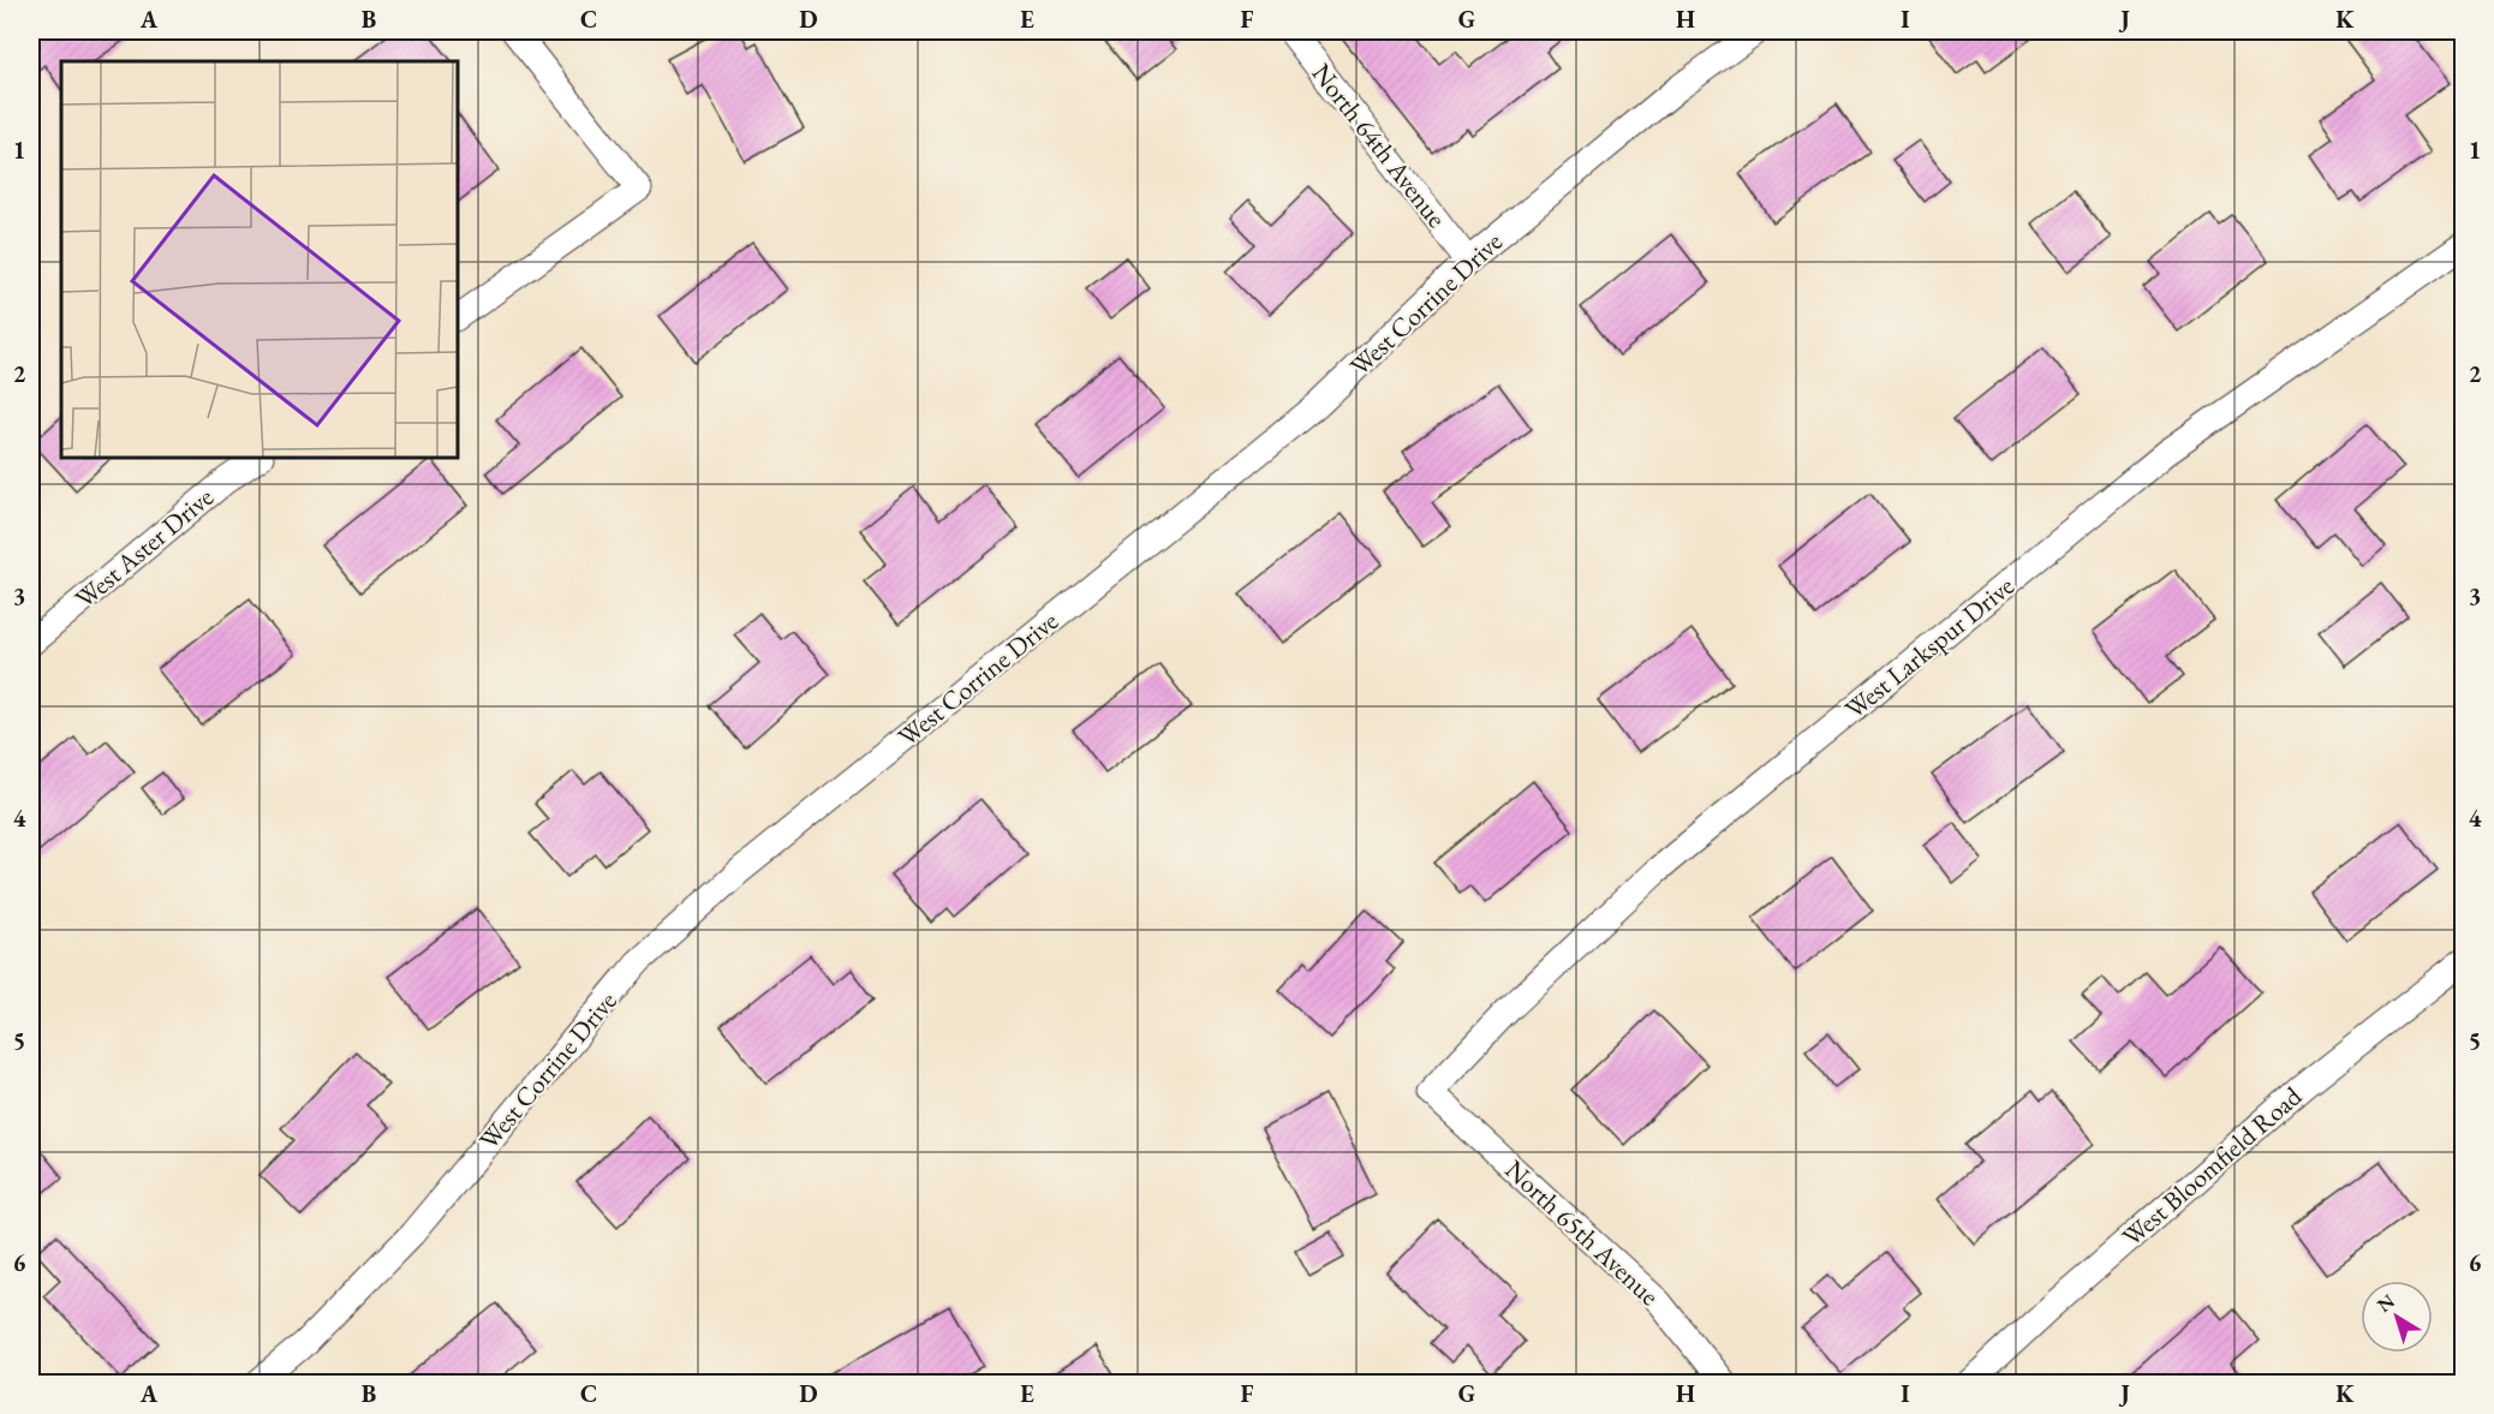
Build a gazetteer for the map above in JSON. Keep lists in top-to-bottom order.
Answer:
{
  "streets": {
    "street": [
      "North 64th Avenue",
      "West Corrine Drive",
      "West Aster Drive",
      "West Larkspur Drive",
      "West Bloomfield Road",
      "North 65th Avenue"
    ]
  },
  "crossings": [
    ["North 64th Avenue", "West Corrine Drive"],
    ["West Larkspur Drive", "North 65th Avenue"]
  ],
  "north": "top left",
  "grid": {
    "columns": [
      "A",
      "B",
      "C",
      "D",
      "E",
      "F",
      "G",
      "H",
      "I",
      "J",
      "K"
    ],
    "rows": [
      "1",
      "2",
      "3",
      "4",
      "5",
      "6"
    ]
  }
}
